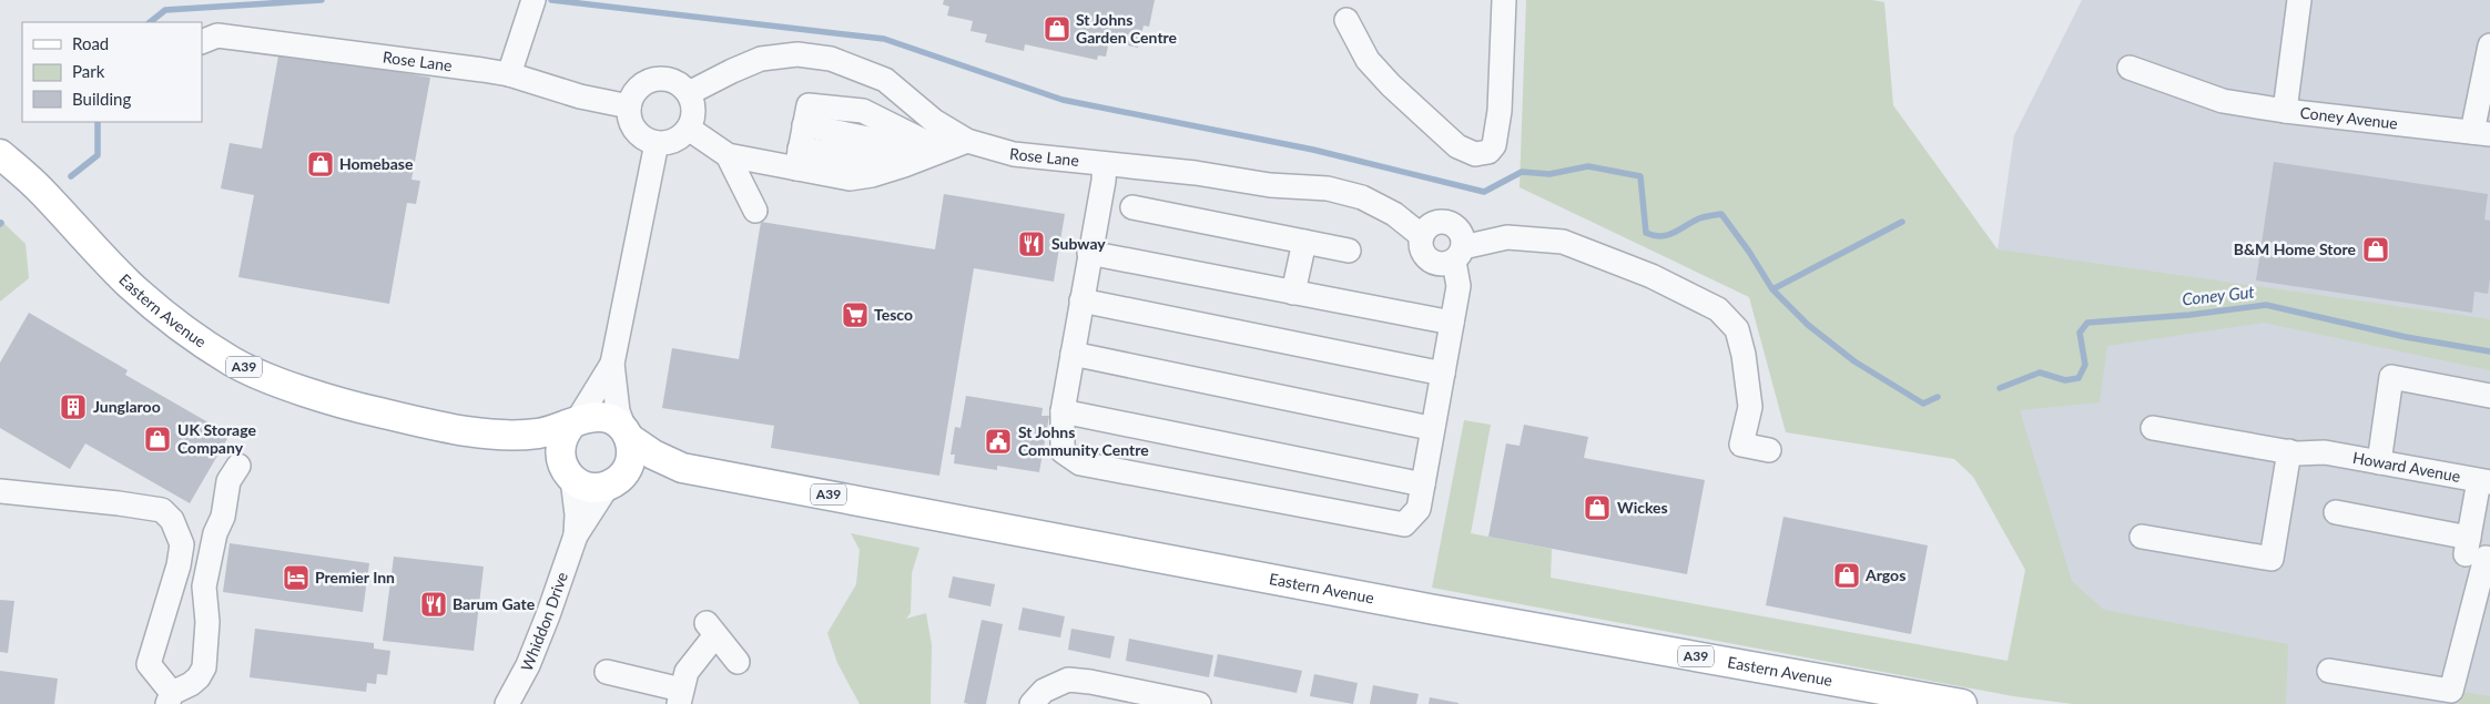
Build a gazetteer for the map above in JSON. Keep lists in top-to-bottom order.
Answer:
{
  "streets": {
    "main road": ["Eastern Avenue", "A39"],
    "street": [
      "Rose Lane",
      "Coney Avenue",
      "Howard Avenue",
      "Whiddon Drive"
    ]
  },
  "crossings": [
    ["Eastern Avenue", "Whiddon Drive"]
  ],
  "water": ["Coney Gut"],
  "places": {
    "shop": [
      "St Johns Garden Centre",
      "Homebase",
      "B&M Home Store",
      "UK Storage Company",
      "Wickes",
      "Argos"
    ],
    "restaurant": ["Subway", "Barum Gate"],
    "supermarket": ["Tesco"],
    "building": ["Junglaroo"],
    "public building": ["St Johns Community Centre"],
    "hotel": ["Premier Inn"]
  },
  "legend": ["Road", "Park", "Building"]
}
